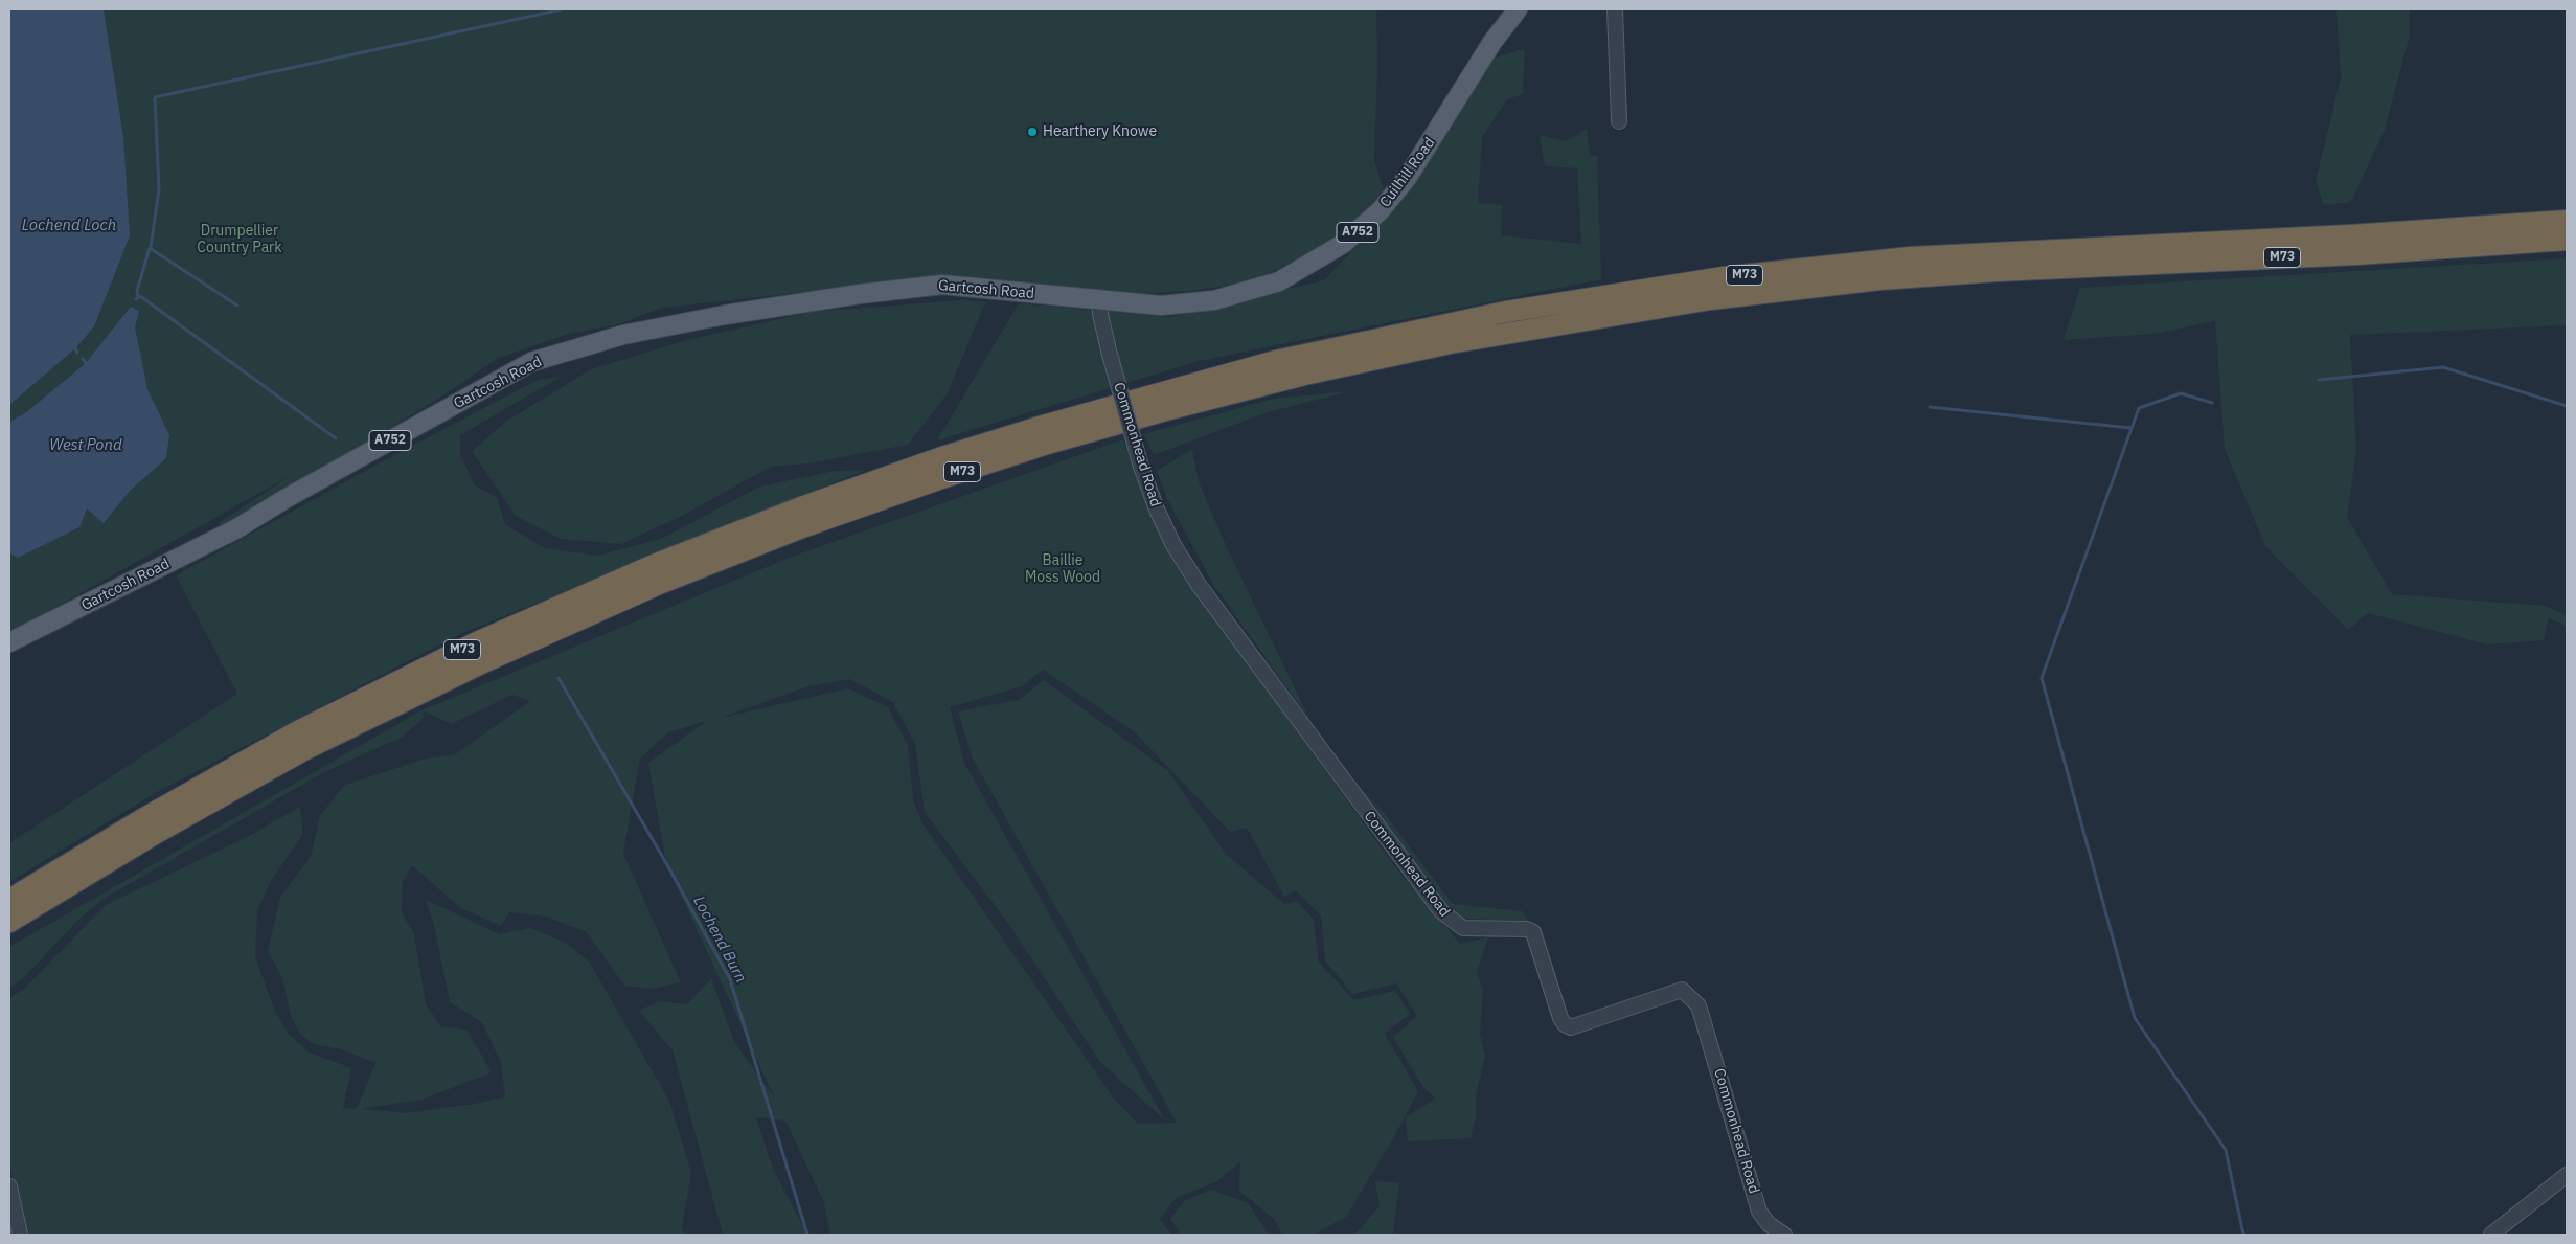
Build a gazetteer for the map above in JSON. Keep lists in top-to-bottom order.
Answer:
{
  "streets": {
    "highway": ["M73"],
    "main road": ["Cuilhill Road", "A752", "Gartcosh Road"],
    "street": ["Commonhead Road"]
  },
  "crossings": [
    ["Cuilhill Road", "Gartcosh Road"],
    ["Cuilhill Road", "Commonhead Road"],
    ["Gartcosh Road", "Commonhead Road"]
  ],
  "water": ["Lochend Loch", "West Pond", "Lochend Burn"],
  "parks": ["Drumpellier Country Park", "Baillie Moss Wood"],
  "places": ["Hearthery Knowe"]
}
